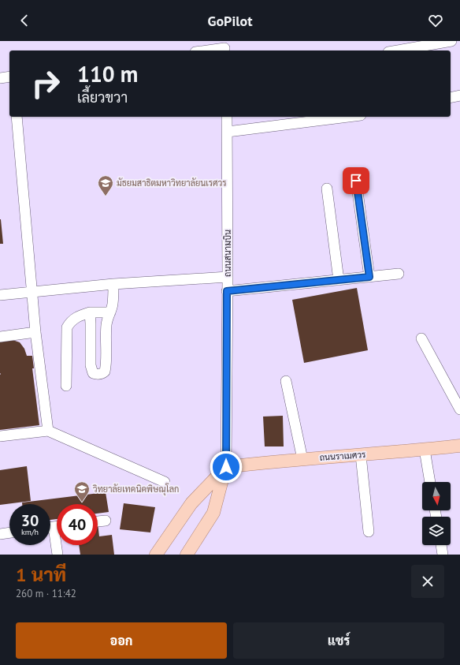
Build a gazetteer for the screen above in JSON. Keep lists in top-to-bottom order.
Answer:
{
  "streets": {
    "main road": ["ถนนราเมศวร"],
    "street": ["ถนนสนามบิน"]
  },
  "crossings": [
    ["ถนนสนามบิน", "ถนนราเมศวร"]
  ],
  "places": {
    "school or university": ["มัธยมสาธิตมหาวิทยาลัยนเรศวร", "วิทยาลัยเทคนิคพิษณุโลก"]
  },
  "north": "bottom",
  "page": {
    "header": "GoPilot",
    "turn": ["110 m", "เลี้ยวขวา"],
    "speed": "30 km/h",
    "limit": "40",
    "heading": ["1 นาที", "260 m · 11:42"],
    "buttons": ["ออก", "แชร์"]
  }
}
